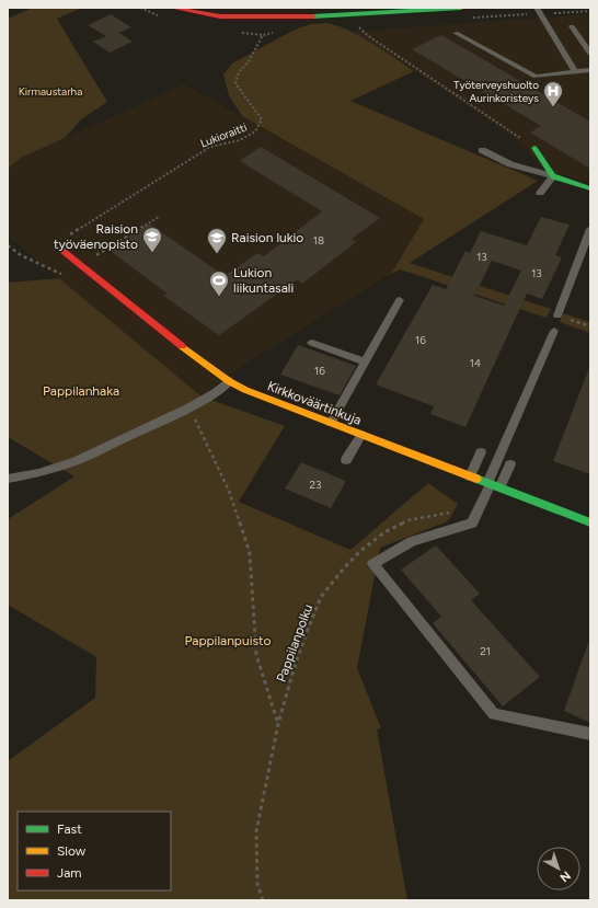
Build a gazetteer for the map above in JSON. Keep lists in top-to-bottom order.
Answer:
{
  "streets": {
    "street": ["Kirkkoväärtinkuja"],
    "path": ["Lukioraitti", "Pappilanpolku"]
  },
  "parks": ["Kirmaustarha", "Pappilanhaka", "Pappilanpuisto"],
  "places": {
    "hospital": ["Työterveyshuolto Aurinkoristeys"],
    "school or university": ["Raision työväenopisto", "Raision lukio"],
    "sports": ["Lukion liikuntasali"]
  },
  "house_numbers": [
    "18",
    "13",
    "13",
    "16",
    "14",
    "16",
    "23",
    "21"
  ],
  "legend": ["Fast", "Slow", "Jam"],
  "north": "bottom right"
}
